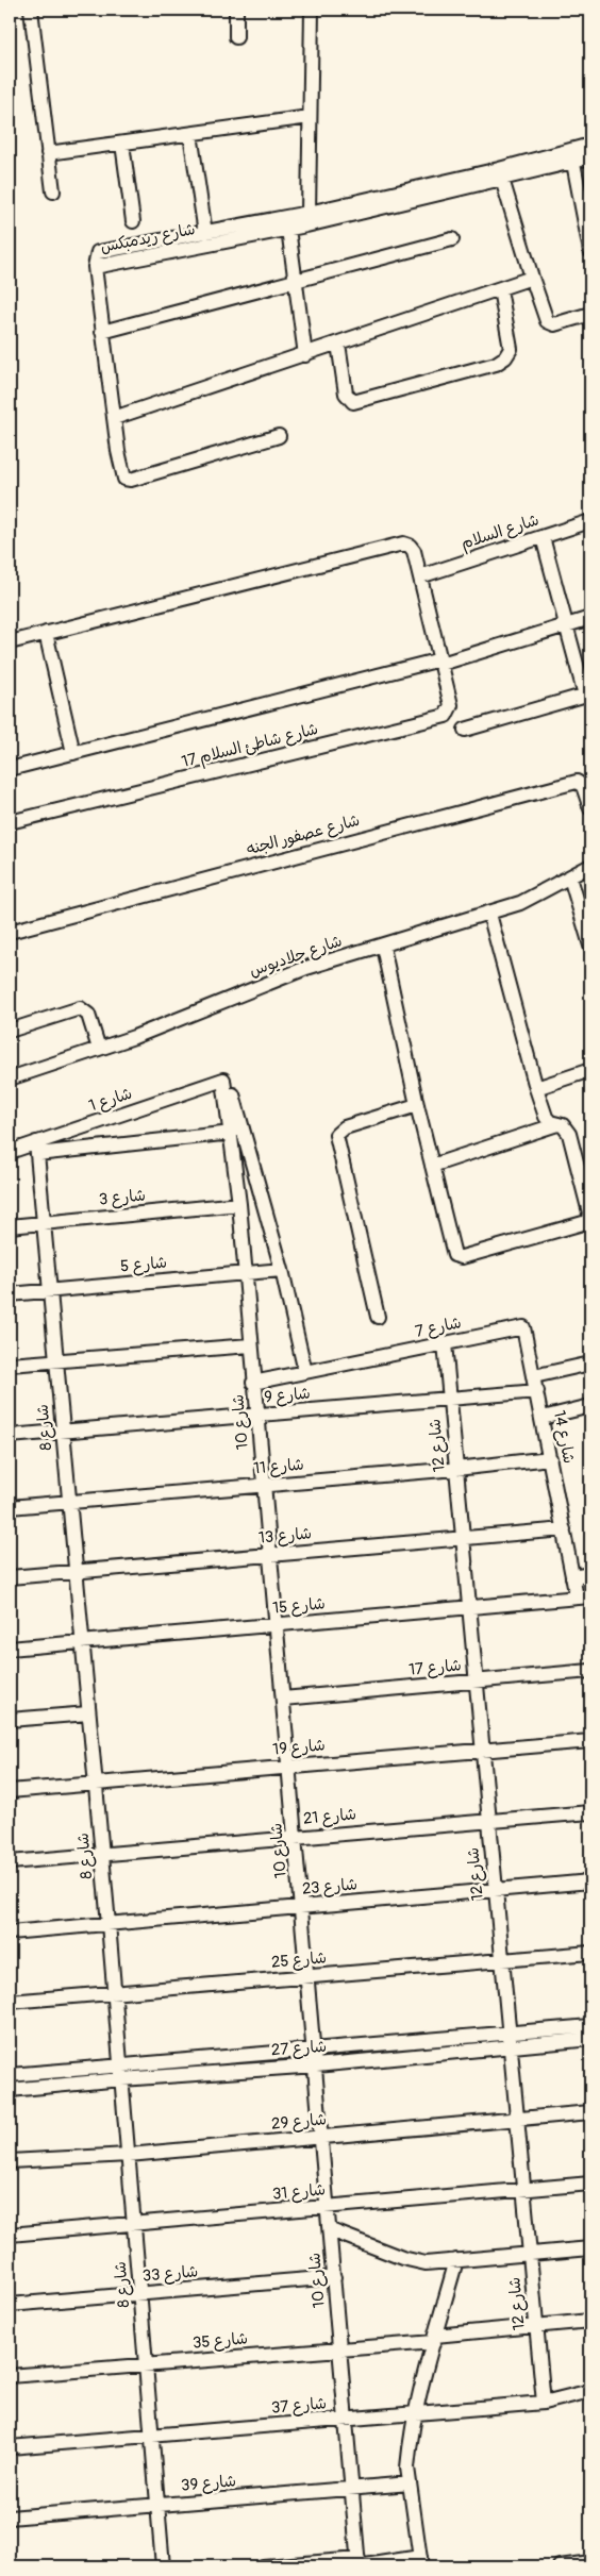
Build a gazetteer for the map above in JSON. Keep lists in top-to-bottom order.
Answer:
{
  "streets": {
    "street": [
      "شارع ريدمبكس",
      "شارع السلام",
      "شارع شاطئ السلام 17",
      "شارع عصفور الجنه",
      "شارع جلاديوس",
      "شارع 1",
      "شارع 3",
      "شارع 5",
      "شارع 7",
      "شارع 9",
      "شارع 10",
      "شارع 8",
      "شارع 14",
      "شارع 12",
      "شارع 11",
      "شارع 13",
      "شارع 15",
      "شارع 17",
      "شارع 19",
      "شارع 21",
      "شارع 23",
      "شارع 25",
      "شارع 27",
      "شارع 29",
      "شارع 31",
      "شارع 33",
      "شارع 35",
      "شارع 37",
      "شارع 39"
    ]
  },
  "crossings": [
    ["شارع السلام", "شارع شاطئ السلام 17"],
    ["شارع 1", "شارع 10"],
    ["شارع 1", "شارع 8"],
    ["شارع 3", "شارع 10"],
    ["شارع 3", "شارع 8"],
    ["شارع 5", "شارع 10"],
    ["شارع 5", "شارع 8"],
    ["شارع 7", "شارع 10"],
    ["شارع 7", "شارع 14"],
    ["شارع 7", "شارع 12"],
    ["شارع 9", "شارع 10"],
    ["شارع 9", "شارع 8"],
    ["شارع 9", "شارع 14"],
    ["شارع 9", "شارع 12"],
    ["شارع 10", "شارع 11"],
    ["شارع 10", "شارع 13"],
    ["شارع 10", "شارع 15"],
    ["شارع 10", "شارع 17"],
    ["شارع 10", "شارع 19"],
    ["شارع 10", "شارع 21"],
    ["شارع 10", "شارع 23"],
    ["شارع 10", "شارع 25"],
    ["شارع 10", "شارع 27"],
    ["شارع 10", "شارع 29"],
    ["شارع 10", "شارع 31"],
    ["شارع 10", "شارع 33"],
    ["شارع 10", "شارع 35"],
    ["شارع 10", "شارع 37"],
    ["شارع 10", "شارع 39"],
    ["شارع 8", "شارع 11"],
    ["شارع 8", "شارع 13"],
    ["شارع 8", "شارع 15"],
    ["شارع 8", "شارع 19"],
    ["شارع 8", "شارع 21"],
    ["شارع 8", "شارع 23"],
    ["شارع 8", "شارع 25"],
    ["شارع 8", "شارع 27"],
    ["شارع 8", "شارع 29"],
    ["شارع 8", "شارع 31"],
    ["شارع 8", "شارع 33"],
    ["شارع 8", "شارع 35"],
    ["شارع 8", "شارع 37"],
    ["شارع 8", "شارع 39"],
    ["شارع 14", "شارع 11"],
    ["شارع 14", "شارع 13"],
    ["شارع 14", "شارع 15"],
    ["شارع 12", "شارع 11"],
    ["شارع 12", "شارع 13"],
    ["شارع 12", "شارع 15"],
    ["شارع 12", "شارع 17"],
    ["شارع 12", "شارع 19"],
    ["شارع 12", "شارع 21"],
    ["شارع 12", "شارع 23"],
    ["شارع 12", "شارع 25"],
    ["شارع 12", "شارع 27"],
    ["شارع 12", "شارع 29"],
    ["شارع 12", "شارع 31"],
    ["شارع 12", "شارع 35"],
    ["شارع 12", "شارع 37"]
  ]
}
